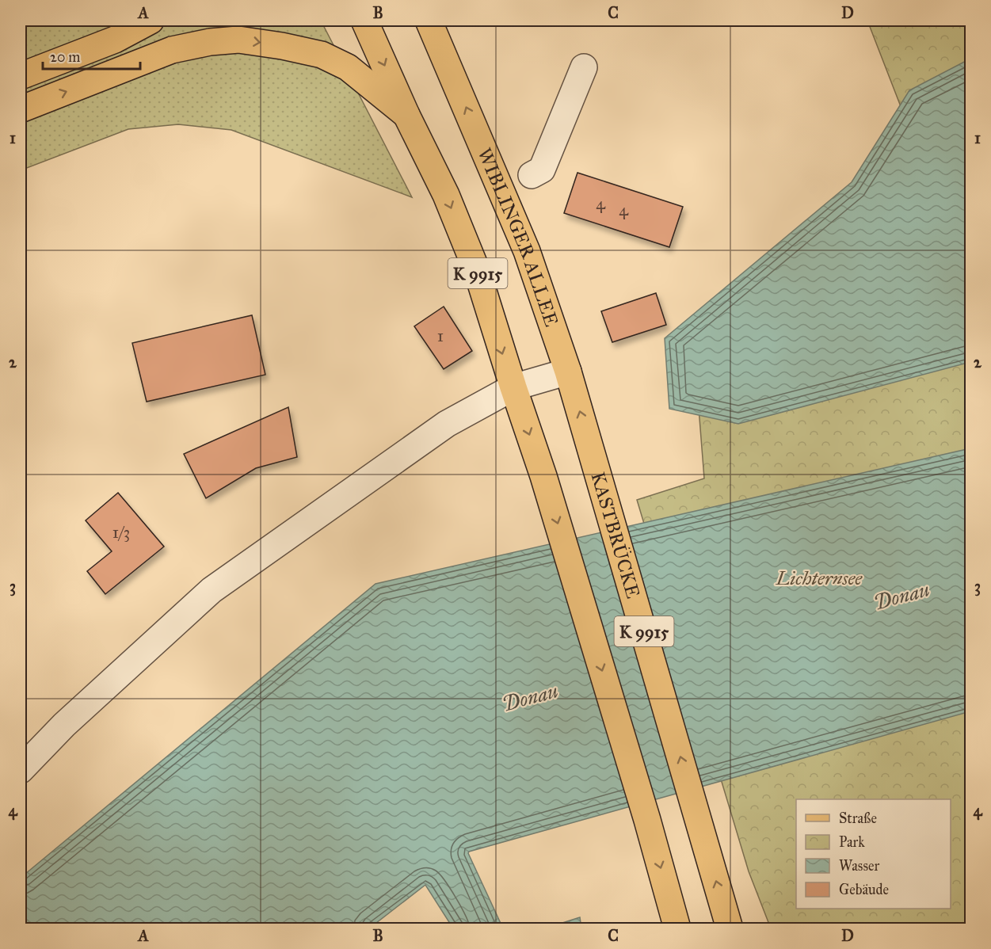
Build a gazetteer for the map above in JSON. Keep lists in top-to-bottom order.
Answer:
{
  "streets": {
    "main road": ["WIBLINGER ALLEE", "K 9915", "KASTBRÜCKE"]
  },
  "crossings": [
    ["WIBLINGER ALLEE", "KASTBRÜCKE"]
  ],
  "water": ["Donau"],
  "parks": ["Lichternsee"],
  "house_numbers": [
    "4",
    "4",
    "1",
    "1/3"
  ],
  "legend": [
    "Straße",
    "Park",
    "Wasser",
    "Gebäude"
  ],
  "scale_bar": "20 m",
  "grid": {
    "columns": [
      "A",
      "B",
      "C",
      "D"
    ],
    "rows": [
      "1",
      "2",
      "3",
      "4"
    ]
  }
}
